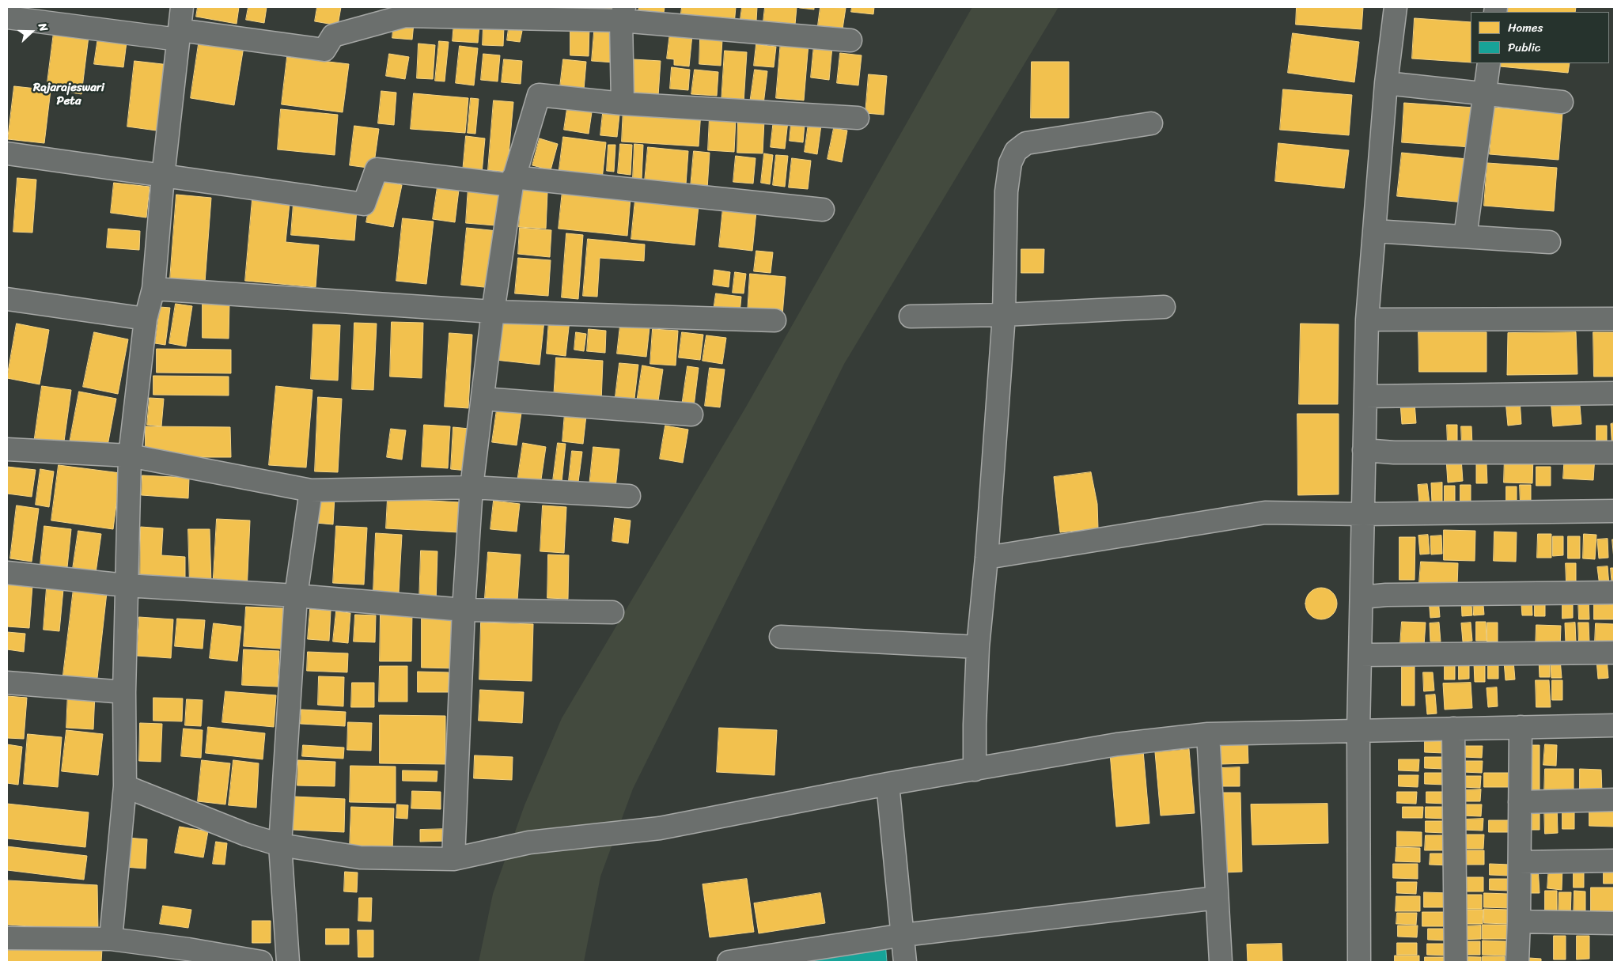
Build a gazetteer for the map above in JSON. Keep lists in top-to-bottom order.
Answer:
{
  "districts": ["Rajarajeswari Peta"],
  "legend": ["Homes", "Public"],
  "north": "right"
}
